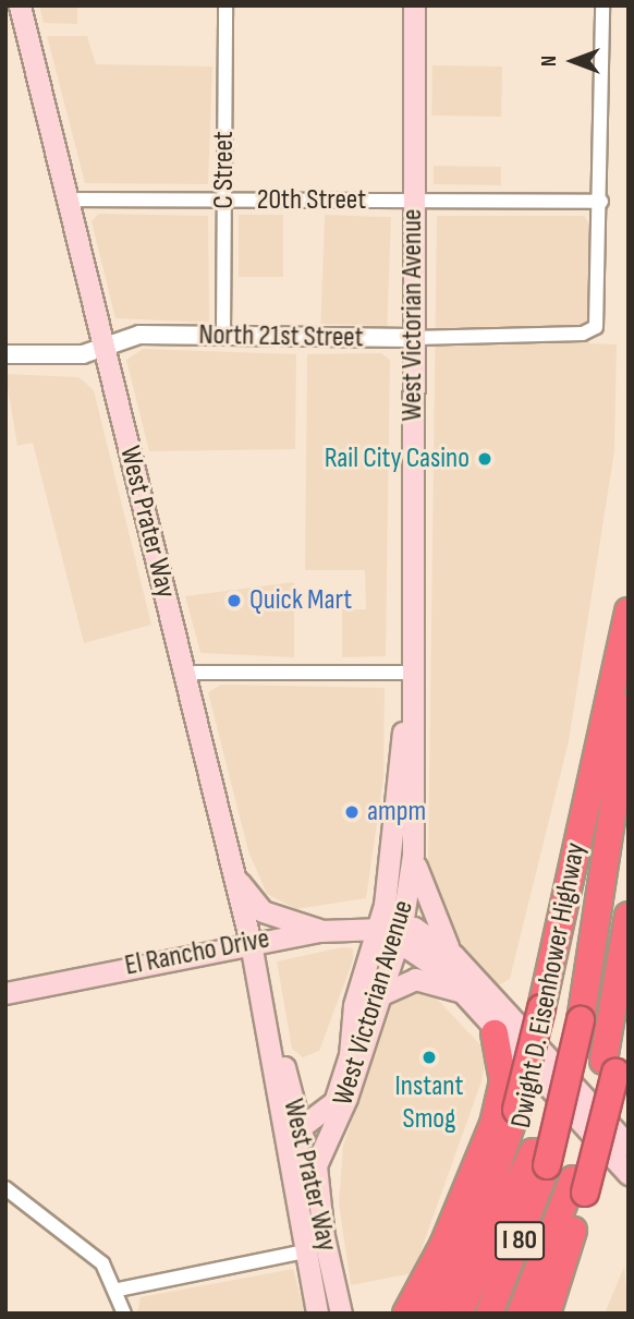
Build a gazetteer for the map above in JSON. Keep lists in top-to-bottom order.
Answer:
{
  "streets": {
    "highway": ["Dwight D. Eisenhower Highway", "I 80"],
    "main road": ["West Victorian Avenue", "West Prater Way", "El Rancho Drive"],
    "street": ["C Street", "20th Street", "North 21st Street"]
  },
  "crossings": [
    ["C Street", "20th Street"],
    ["C Street", "North 21st Street"],
    ["20th Street", "West Victorian Avenue"],
    ["20th Street", "North 21st Street"],
    ["20th Street", "West Prater Way"],
    ["West Victorian Avenue", "North 21st Street"],
    ["West Victorian Avenue", "West Prater Way"],
    ["West Victorian Avenue", "El Rancho Drive"],
    ["North 21st Street", "West Prater Way"],
    ["West Prater Way", "El Rancho Drive"]
  ],
  "places": [
    "Rail City Casino",
    "Quick Mart",
    "ampm",
    "Instant Smog"
  ],
  "north": "left"
}
